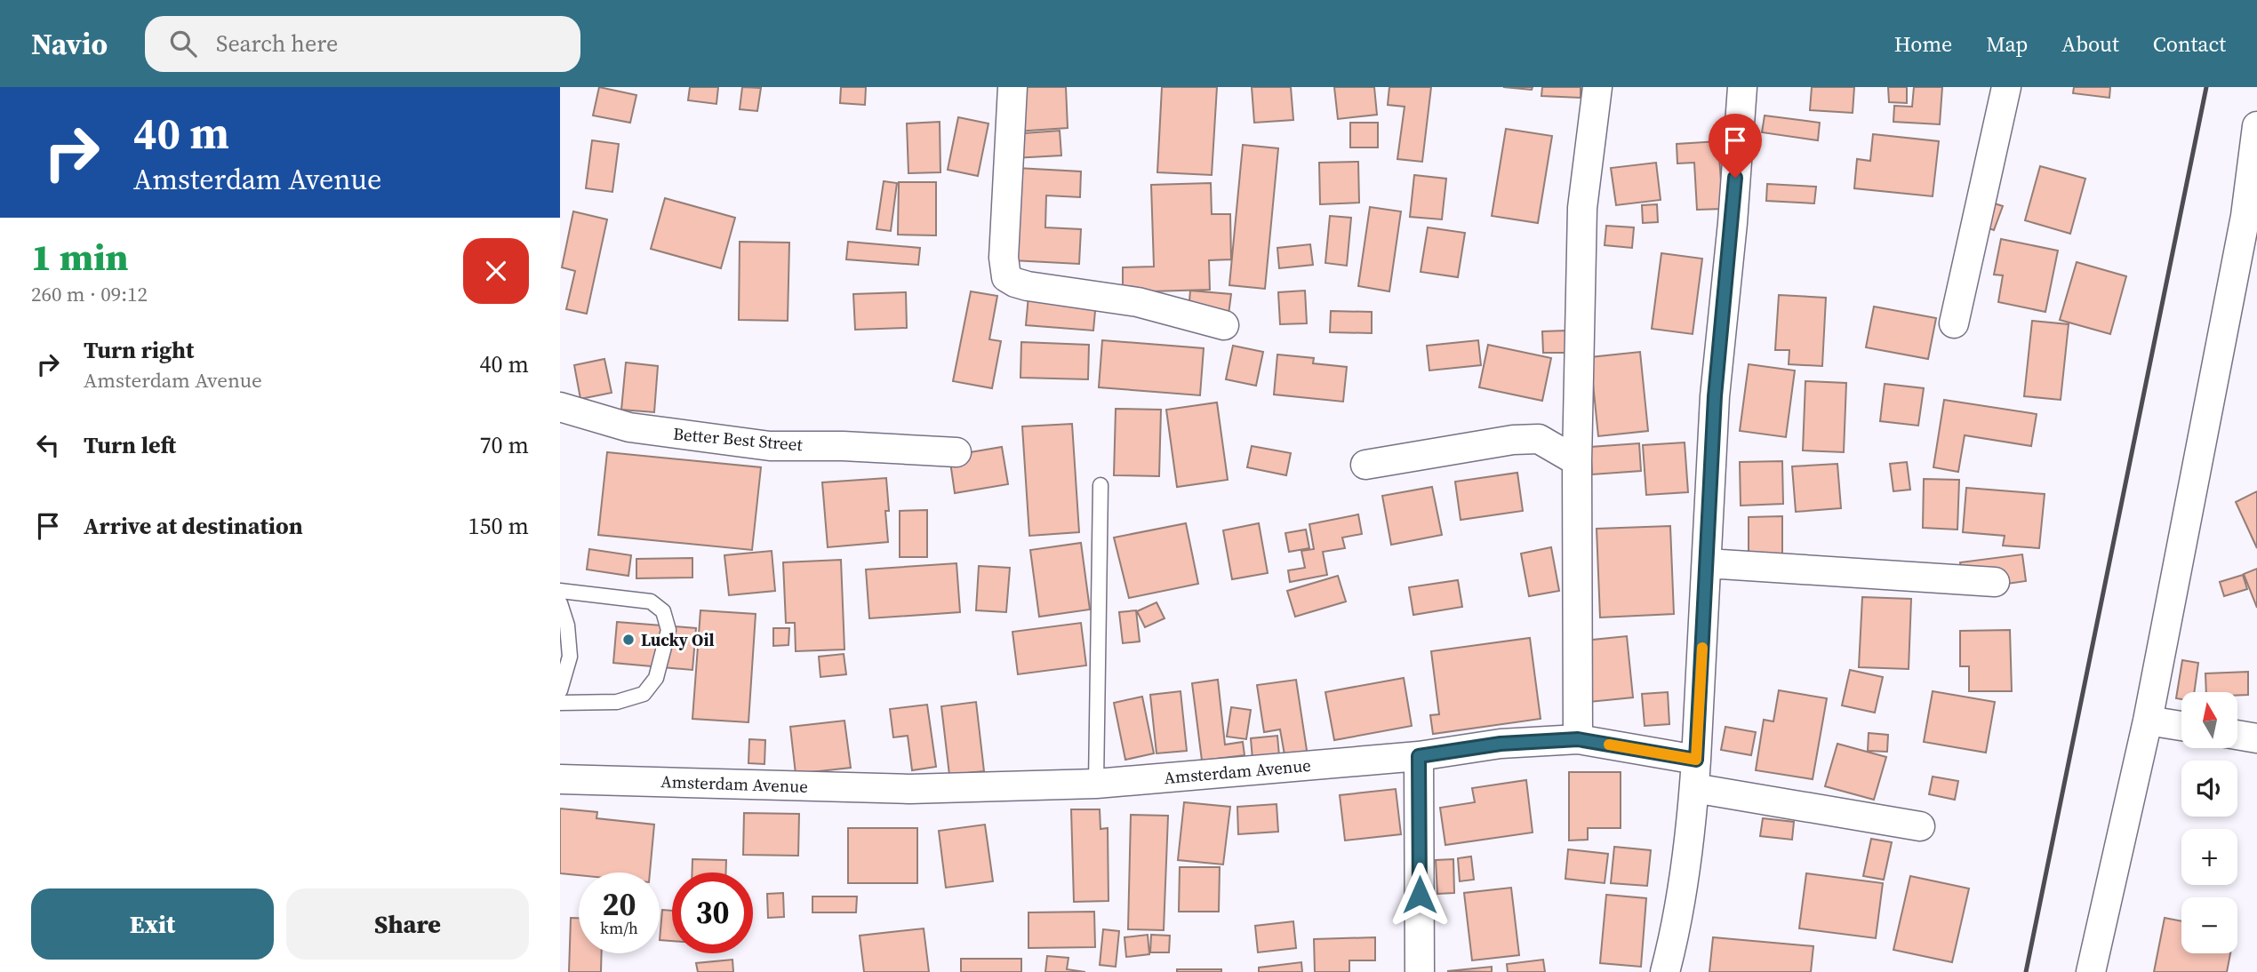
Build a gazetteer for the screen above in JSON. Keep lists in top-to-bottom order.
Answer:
{
  "streets": {
    "street": ["Better Best Street", "Amsterdam Avenue"]
  },
  "places": ["Lucky Oil"],
  "north": "top",
  "page": {
    "header": "Navio",
    "search": "Search here",
    "nav": [
      "Home",
      "Map",
      "About",
      "Contact"
    ],
    "turn": ["40 m", "Amsterdam Avenue"],
    "heading": ["1 min", "260 m · 09:12"],
    "list": [
      {
        "name": "Turn right",
        "note": "Amsterdam Avenue",
        "value": "40 m"
      },
      {
        "name": "Turn left",
        "value": "70 m"
      },
      {
        "name": "Arrive at destination",
        "value": "150 m"
      }
    ],
    "map_buttons": ["+", "−"],
    "speed": "20 km/h",
    "limit": "30",
    "buttons": ["Exit", "Share"]
  }
}
